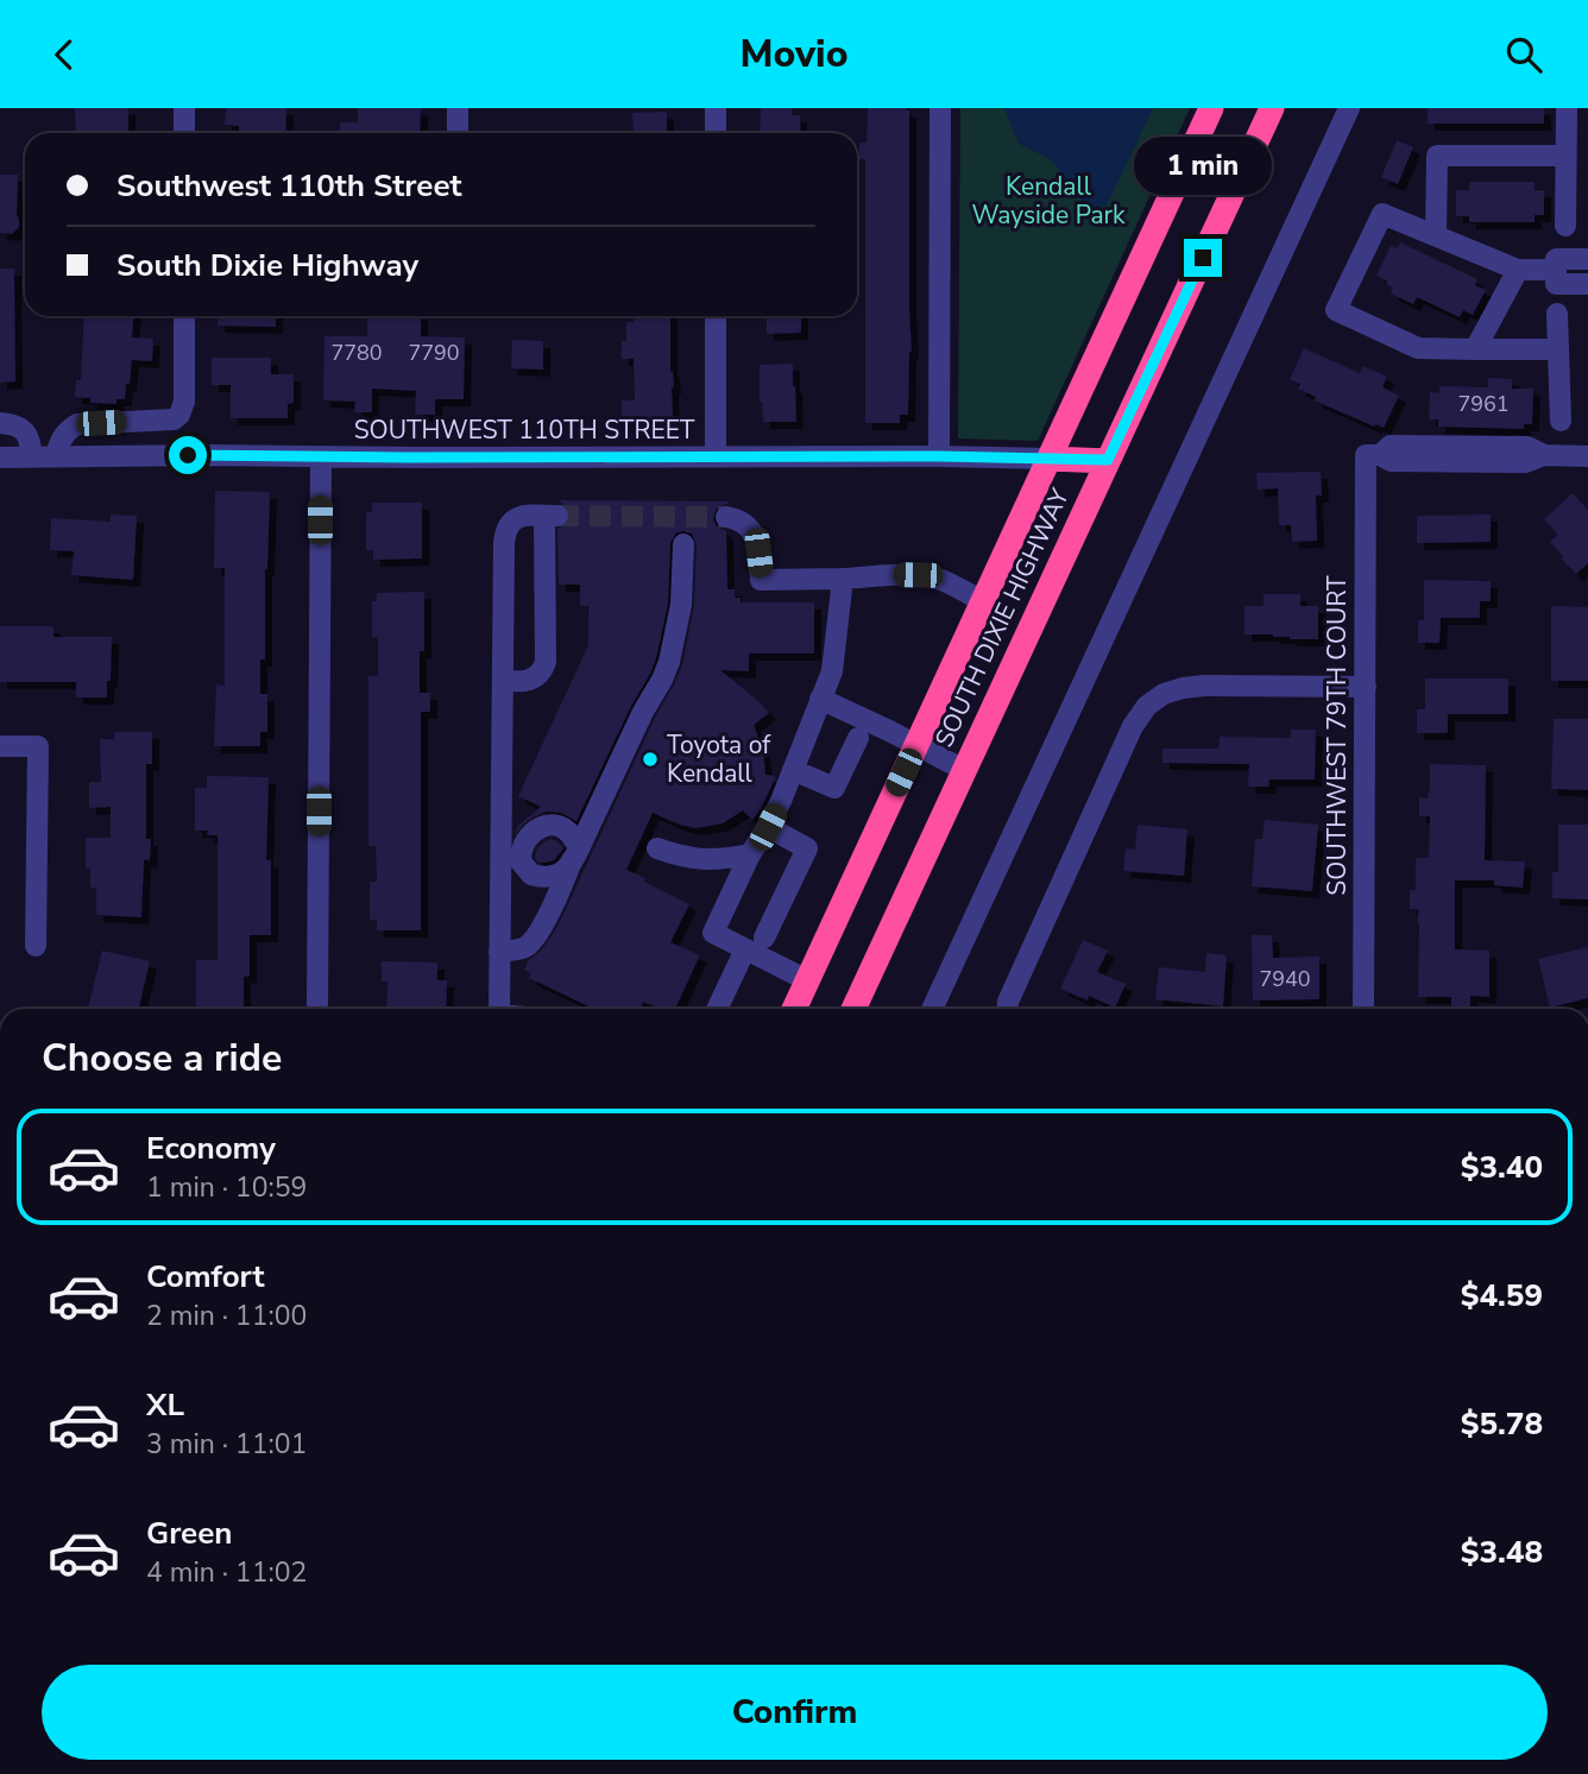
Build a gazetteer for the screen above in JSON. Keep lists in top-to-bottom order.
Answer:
{
  "streets": {
    "highway": ["SOUTH DIXIE HIGHWAY"],
    "street": ["SOUTHWEST 110TH STREET", "SOUTHWEST 79TH COURT"]
  },
  "crossings": [
    ["SOUTHWEST 110TH STREET", "SOUTH DIXIE HIGHWAY"]
  ],
  "parks": ["Kendall Wayside Park"],
  "places": ["Toyota of Kendall"],
  "house_numbers": [
    "7780",
    "7790",
    "7961",
    "7940"
  ],
  "page": {
    "header": "Movio",
    "banner": ["Southwest 110th Street", "South Dixie Highway"],
    "bubble": "1 min",
    "heading": "Choose a ride",
    "list": [
      {
        "name": "Economy",
        "note": "1 min · 10:59",
        "value": "$3.40"
      },
      {
        "name": "Comfort",
        "note": "2 min · 11:00",
        "value": "$4.59"
      },
      {
        "name": "XL",
        "note": "3 min · 11:01",
        "value": "$5.78"
      },
      {
        "name": "Green",
        "note": "4 min · 11:02",
        "value": "$3.48"
      }
    ],
    "buttons": "Confirm"
  }
}
